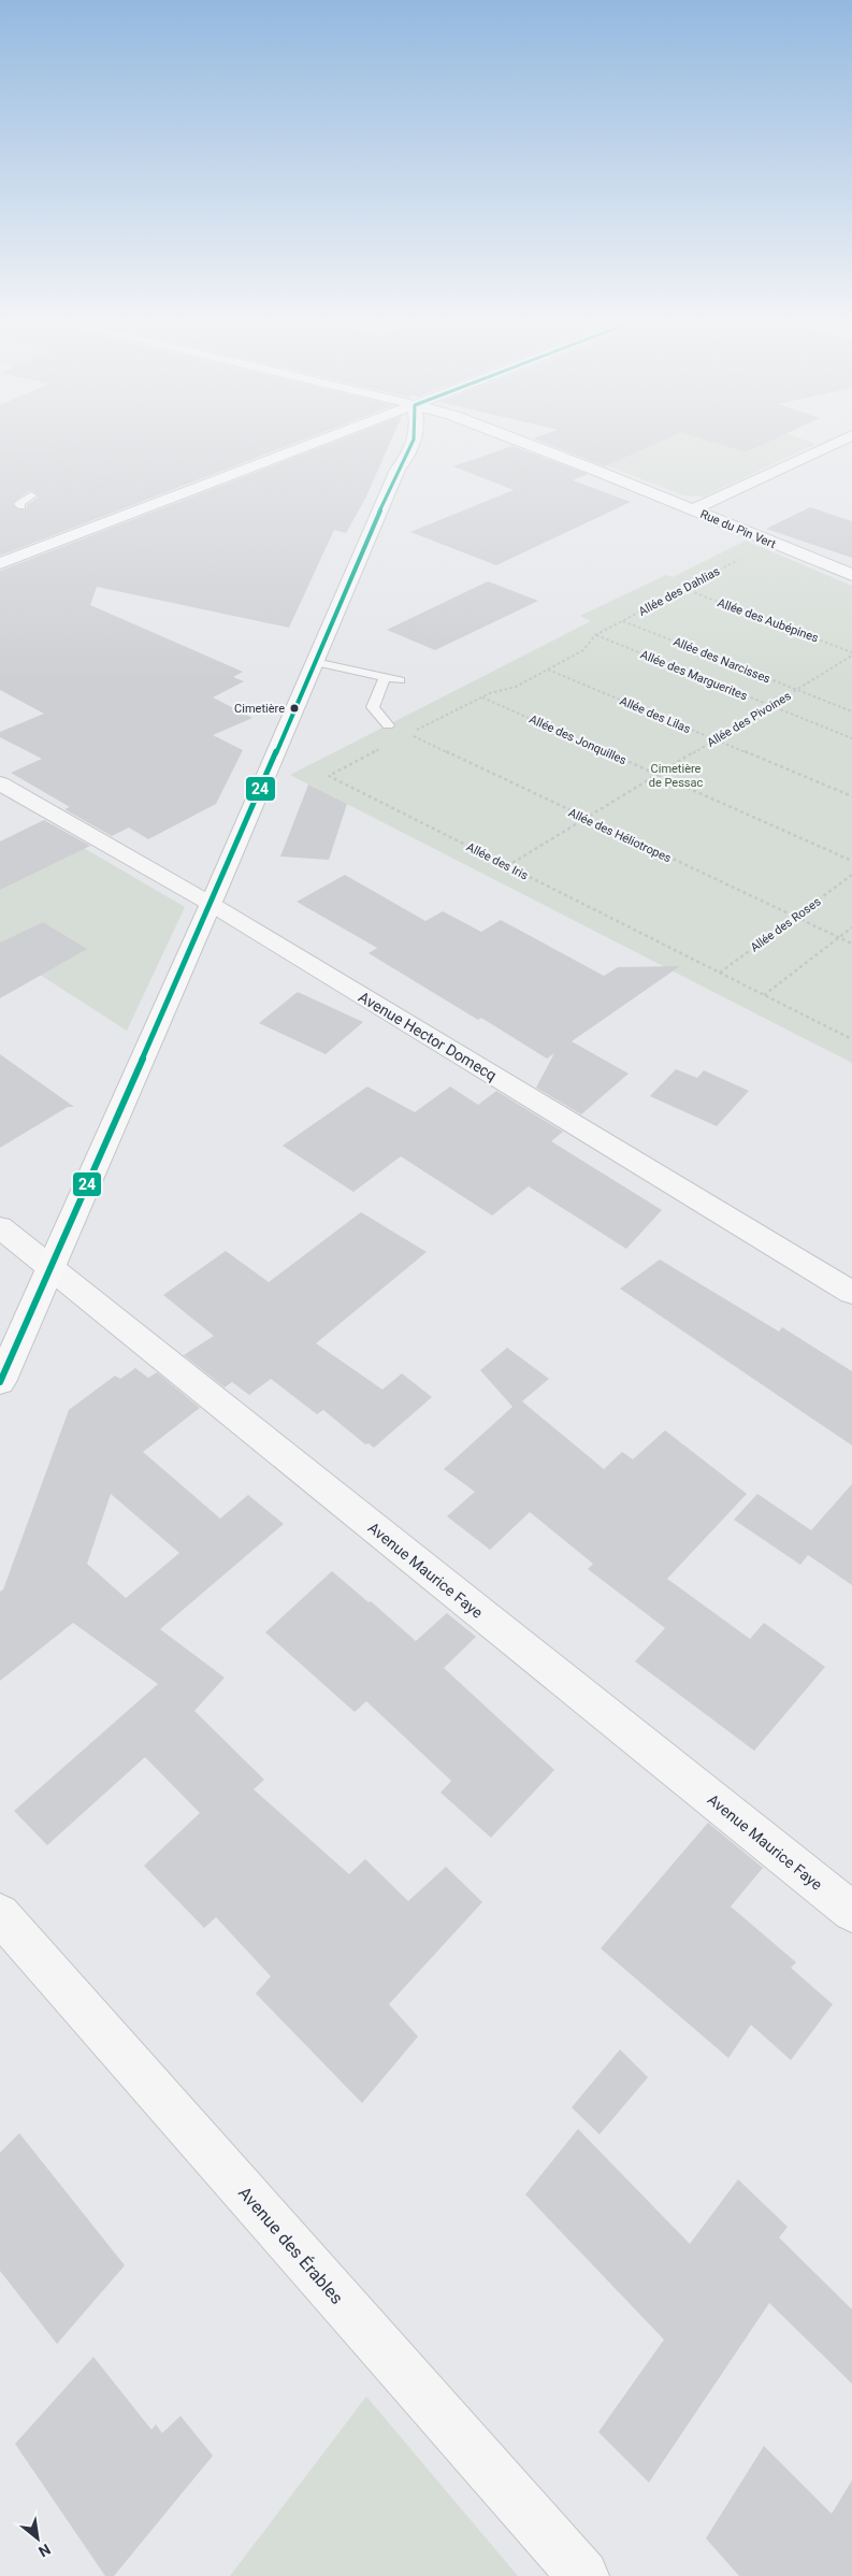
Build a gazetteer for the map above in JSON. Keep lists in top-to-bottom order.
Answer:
{
  "streets": {
    "street": [
      "Rue du Pin Vert",
      "Avenue Hector Domecq",
      "Avenue Maurice Faye",
      "Avenue des Érables"
    ],
    "path": [
      "Allée des Dahlias",
      "Allée des Aubépines",
      "Allée des Narcisses",
      "Allée des Marguerites",
      "Allée des Lilas",
      "Allée des Pivoines",
      "Allée des Jonquilles",
      "Allée des Héliotropes",
      "Allée des Iris",
      "Allée des Roses"
    ]
  },
  "crossings": [
    ["Allée des Dahlias", "Allée des Aubépines"],
    ["Allée des Dahlias", "Allée des Narcisses"],
    ["Allée des Dahlias", "Allée des Marguerites"],
    ["Allée des Dahlias", "Allée des Lilas"],
    ["Allée des Dahlias", "Allée des Iris"],
    ["Allée des Aubépines", "Allée des Pivoines"],
    ["Allée des Narcisses", "Allée des Pivoines"],
    ["Allée des Marguerites", "Allée des Pivoines"],
    ["Allée des Lilas", "Allée des Pivoines"],
    ["Allée des Pivoines", "Allée des Jonquilles"],
    ["Allée des Pivoines", "Allée des Héliotropes"],
    ["Allée des Pivoines", "Allée des Iris"],
    ["Allée des Jonquilles", "Allée des Iris"],
    ["Allée des Héliotropes", "Allée des Iris"],
    ["Allée des Héliotropes", "Allée des Roses"],
    ["Allée des Iris", "Allée des Roses"]
  ],
  "parks": ["Cimetière de Pessac"],
  "places": ["Cimetière"],
  "lines": ["transit line 24"],
  "north": "bottom right"
}
